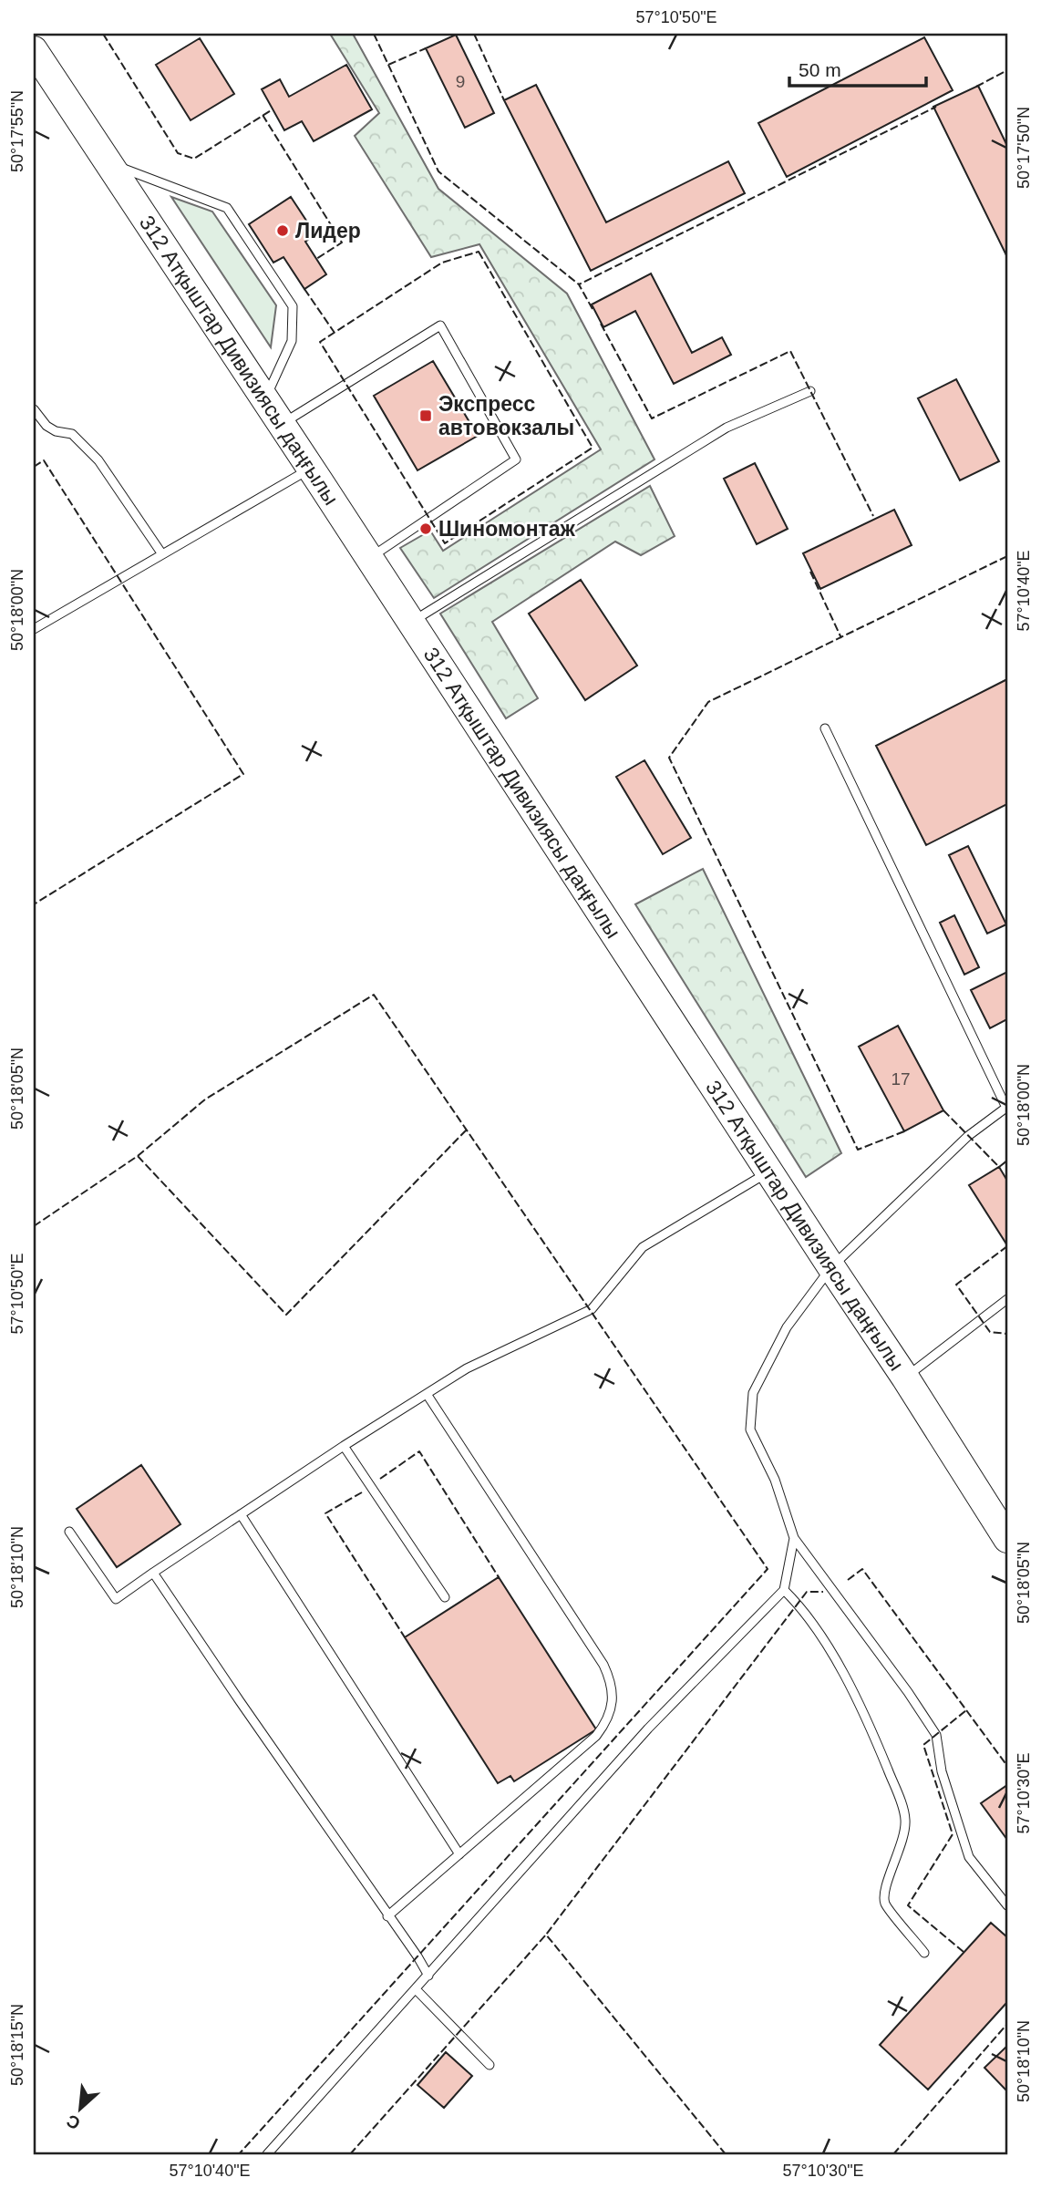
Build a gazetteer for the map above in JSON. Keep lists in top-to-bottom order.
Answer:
{
  "streets": {
    "highway": ["312 Атқыштар Дивизиясы даңғылы"]
  },
  "places": {
    "other": ["Лидер", "Шиномонтаж"],
    "transit": ["Экспресс автовокзалы"]
  },
  "house_numbers": ["9", "17"],
  "scale_bar": "50 m",
  "north": "bottom left",
  "coordinates": [
    "57°10'50\"E",
    "50°17'55\"N",
    "50°17'50\"N",
    "57°10'40\"E",
    "50°18'00\"N",
    "50°18'05\"N",
    "50°18'10\"N",
    "57°10'30\"E",
    "50°18'15\"N"
  ]
}
